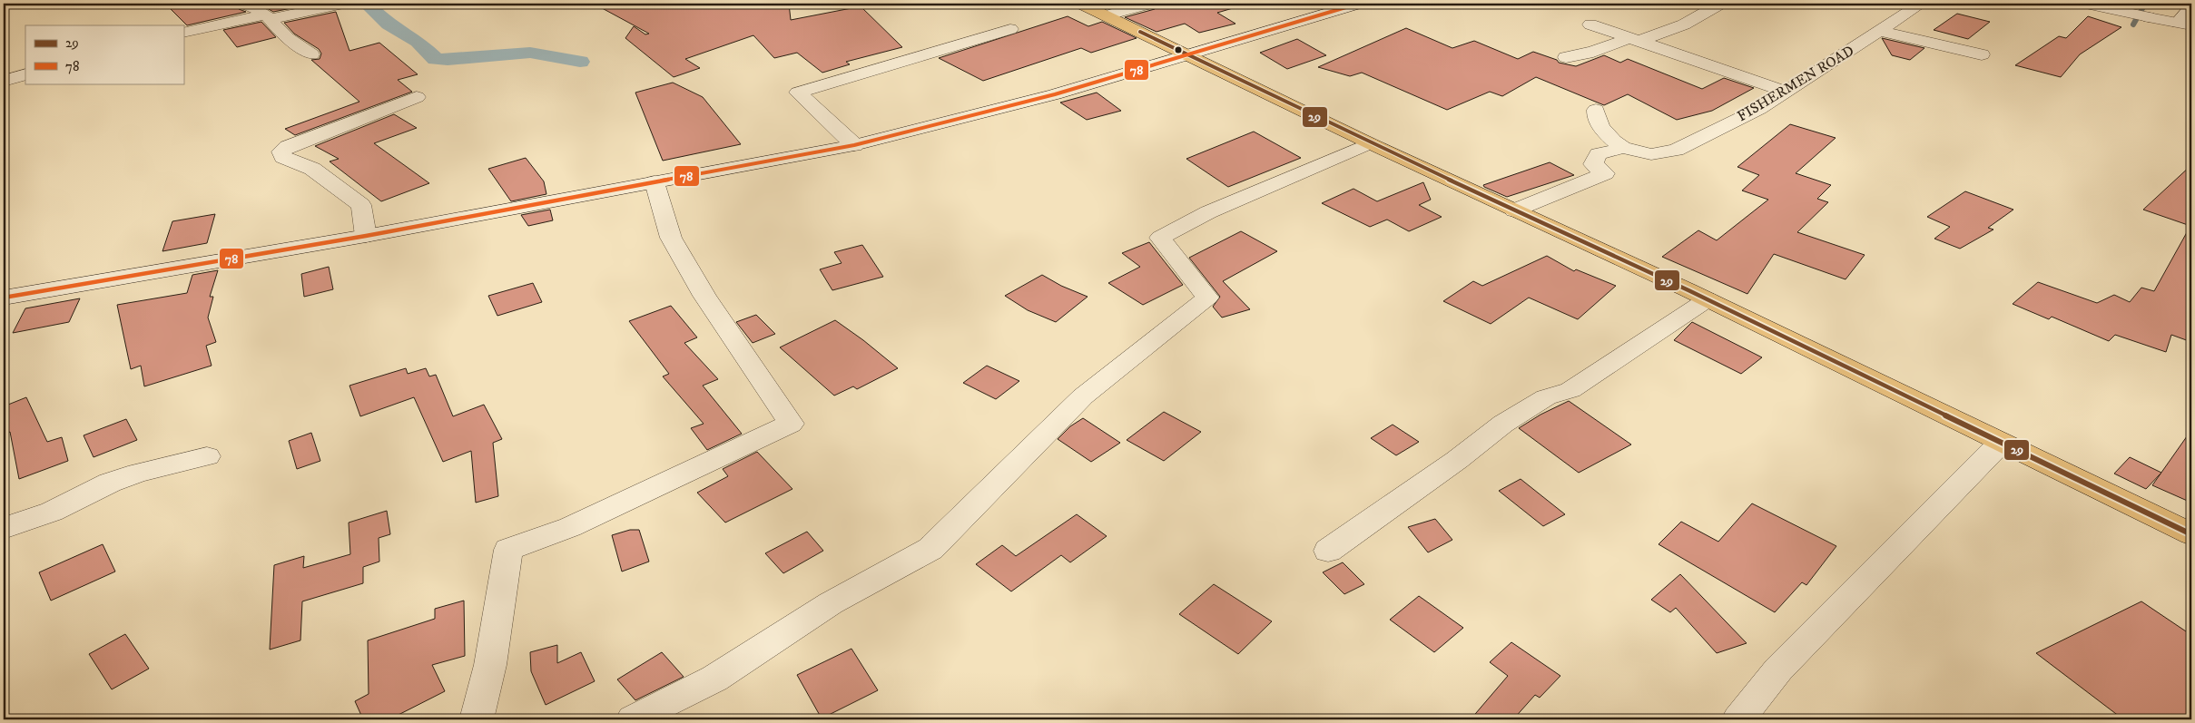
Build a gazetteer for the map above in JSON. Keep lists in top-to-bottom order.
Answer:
{
  "streets": {
    "street": ["FISHERMEN ROAD"]
  },
  "lines": ["transit line 78", "transit line 29"],
  "legend": ["29", "78"]
}
